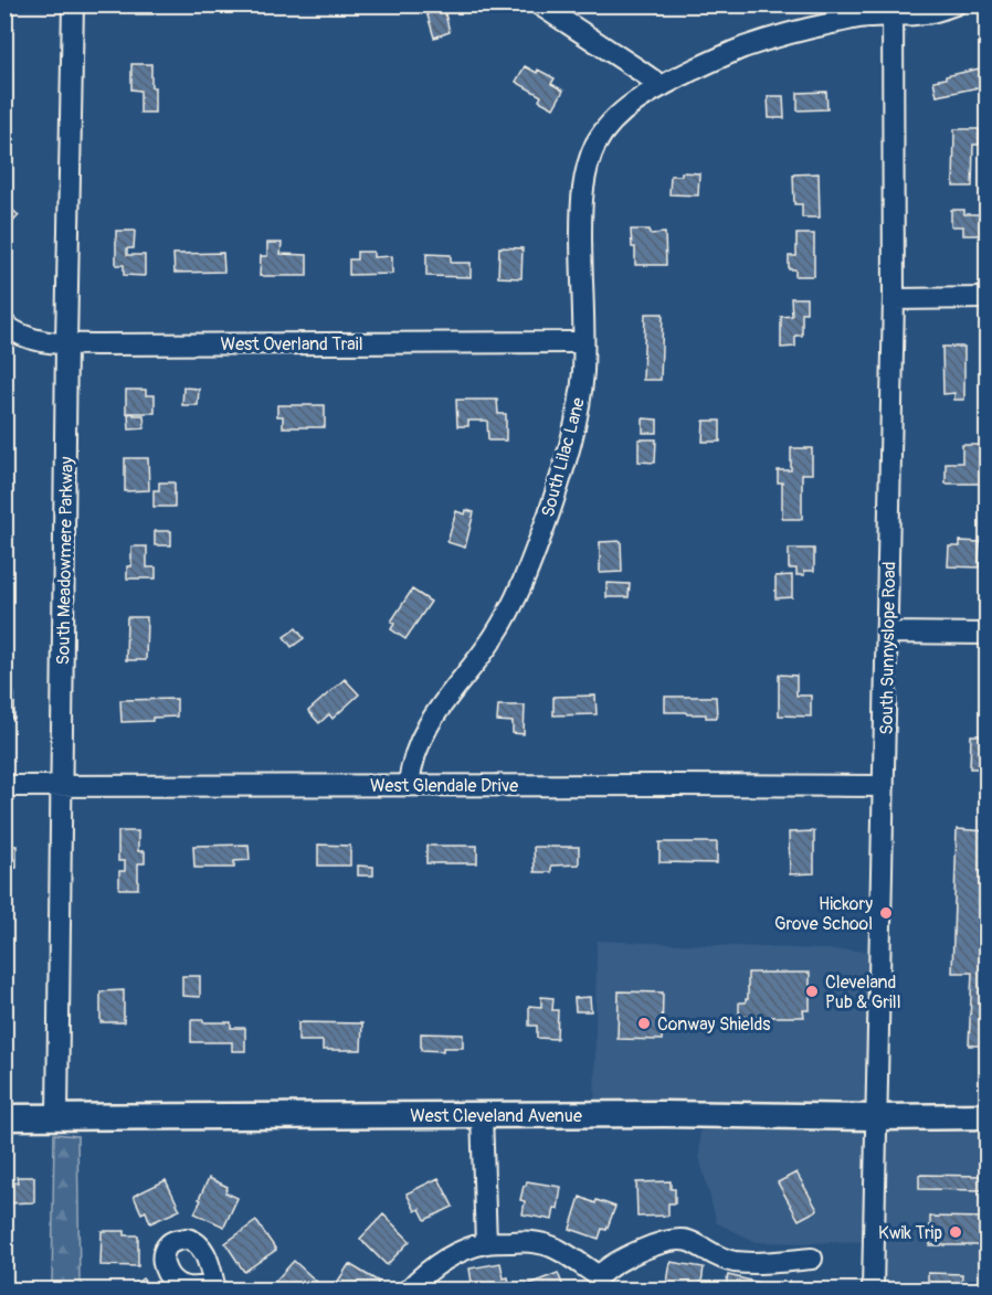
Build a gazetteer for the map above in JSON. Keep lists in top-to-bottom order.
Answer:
{
  "streets": {
    "main road": ["West Cleveland Avenue"],
    "street": [
      "West Overland Trail",
      "South Lilac Lane",
      "South Meadowmere Parkway",
      "South Sunnyslope Road",
      "West Glendale Drive"
    ]
  },
  "crossings": [
    ["West Overland Trail", "South Lilac Lane"],
    ["West Overland Trail", "South Meadowmere Parkway"],
    ["South Lilac Lane", "South Sunnyslope Road"],
    ["South Lilac Lane", "West Glendale Drive"],
    ["South Meadowmere Parkway", "West Glendale Drive"],
    ["South Meadowmere Parkway", "West Cleveland Avenue"],
    ["South Sunnyslope Road", "West Glendale Drive"],
    ["South Sunnyslope Road", "West Cleveland Avenue"]
  ],
  "places": [
    "Hickory Grove School",
    "Cleveland Pub & Grill",
    "Conway Shields",
    "Kwik Trip"
  ]
}
